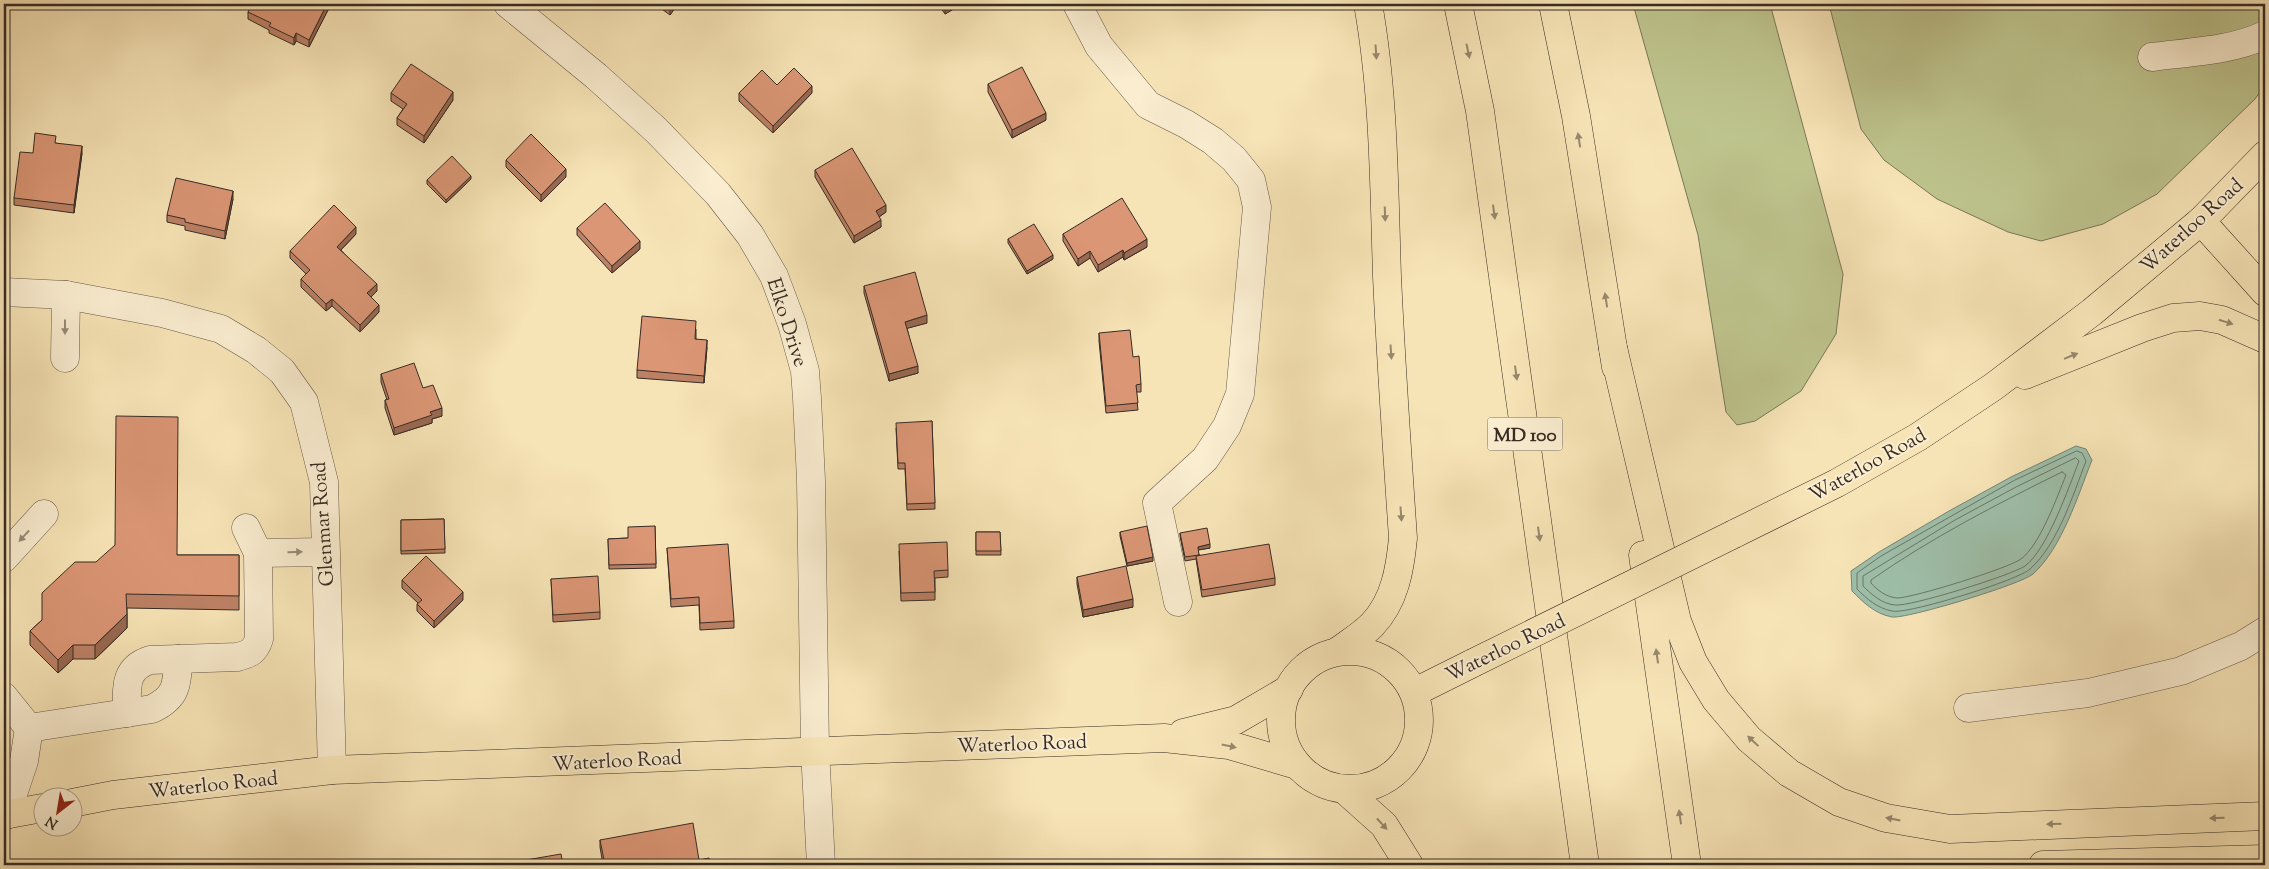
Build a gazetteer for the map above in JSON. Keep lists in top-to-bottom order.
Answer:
{
  "streets": {
    "main road": ["Waterloo Road", "MD 100"],
    "street": ["Elko Drive", "Glenmar Road"]
  },
  "crossings": [
    ["Waterloo Road", "Elko Drive"],
    ["Waterloo Road", "Glenmar Road"]
  ],
  "north": "bottom left"
}
